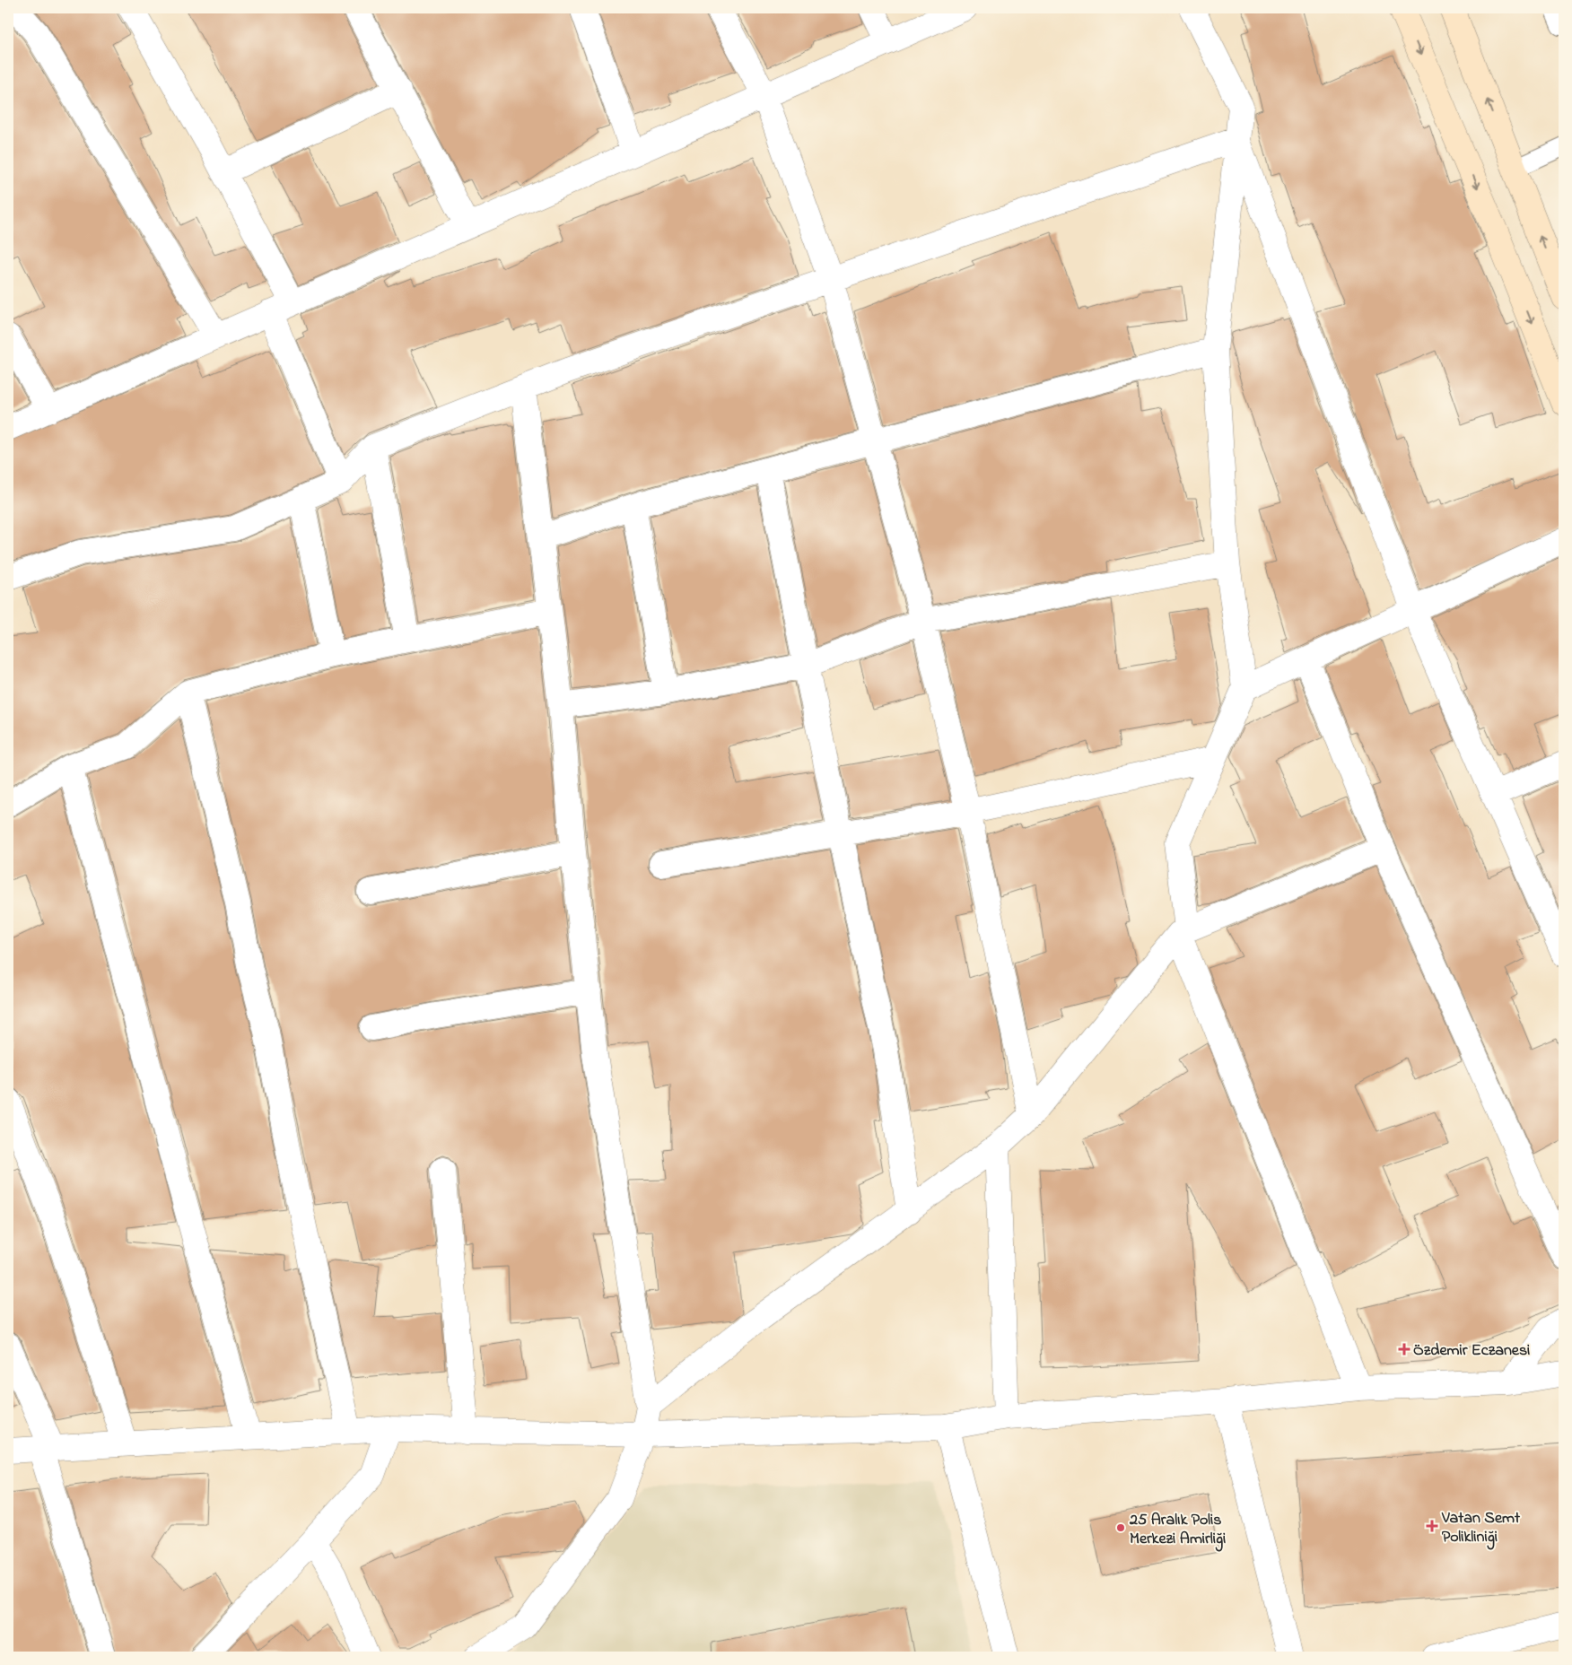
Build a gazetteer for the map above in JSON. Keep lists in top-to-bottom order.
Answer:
{
  "places": {
    "health": ["Özdemir Eczanesi", "Vatan Semt Polikliniği"],
    "other": ["25 Aralık Polis Merkezi Amirliği"]
  }
}
